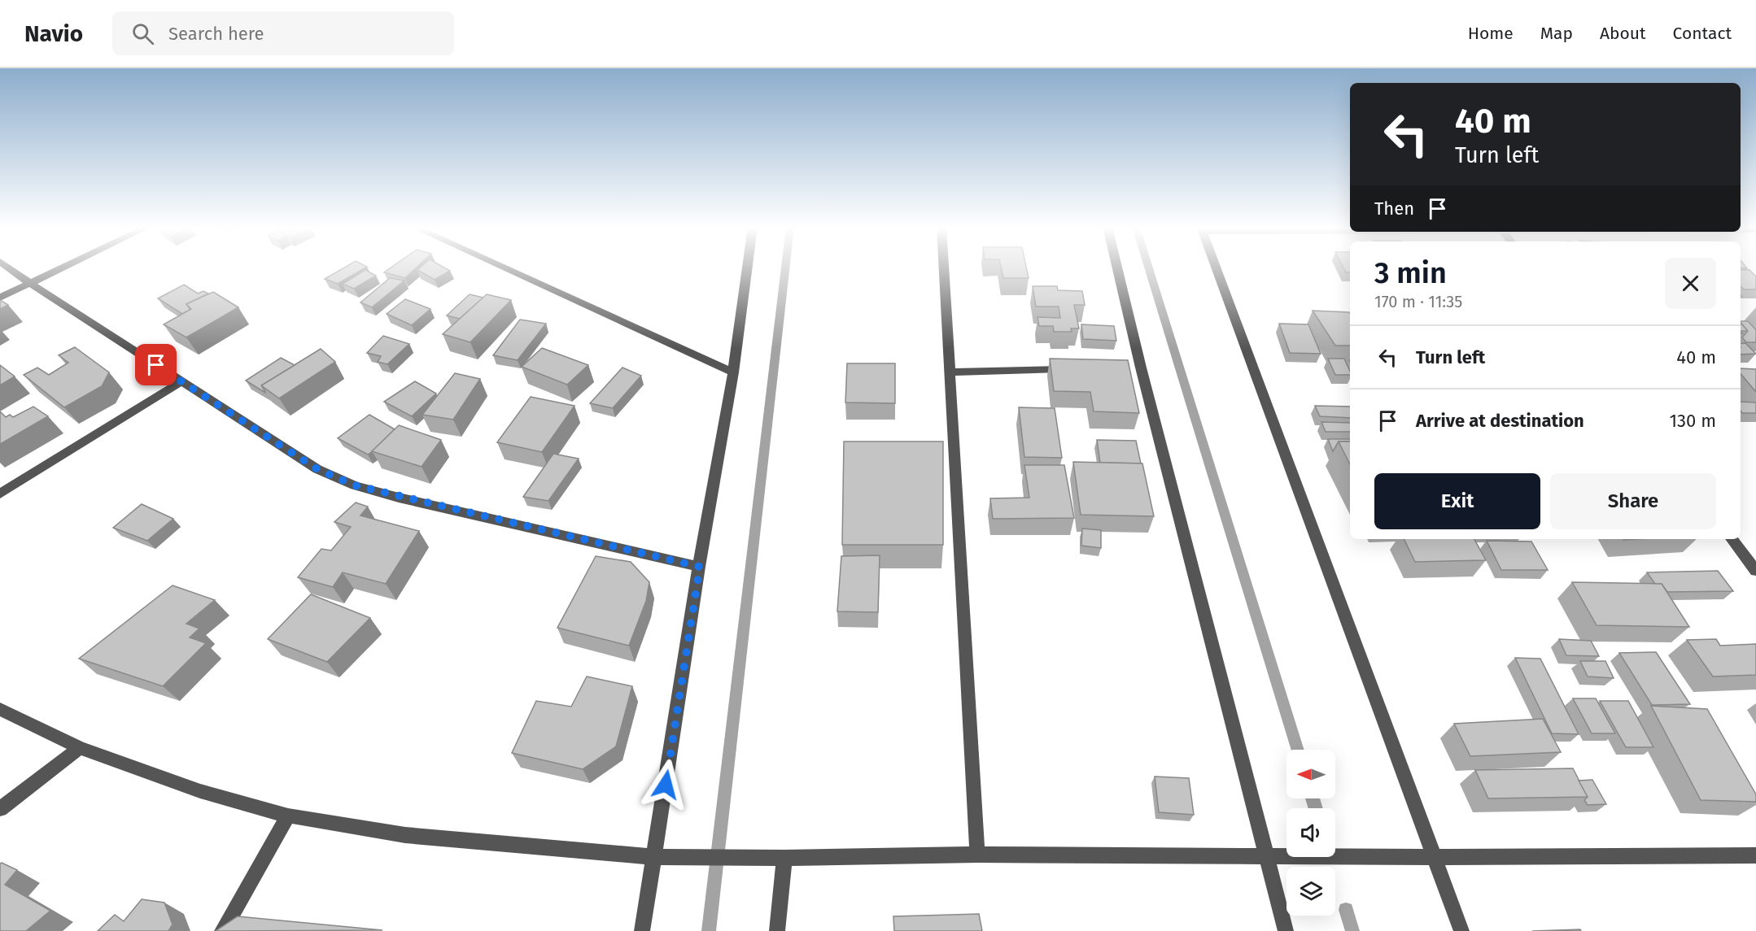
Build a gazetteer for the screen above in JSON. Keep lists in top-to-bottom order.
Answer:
{
  "north": "left",
  "page": {
    "header": "Navio",
    "search": "Search here",
    "nav": [
      "Home",
      "Map",
      "About",
      "Contact"
    ],
    "turn": ["40 m", "Turn left"],
    "then": "Then",
    "heading": ["3 min", "170 m · 11:35"],
    "list": [
      {
        "name": "Turn left",
        "value": "40 m"
      },
      {
        "name": "Arrive at destination",
        "value": "130 m"
      }
    ],
    "buttons": ["Exit", "Share"]
  }
}
